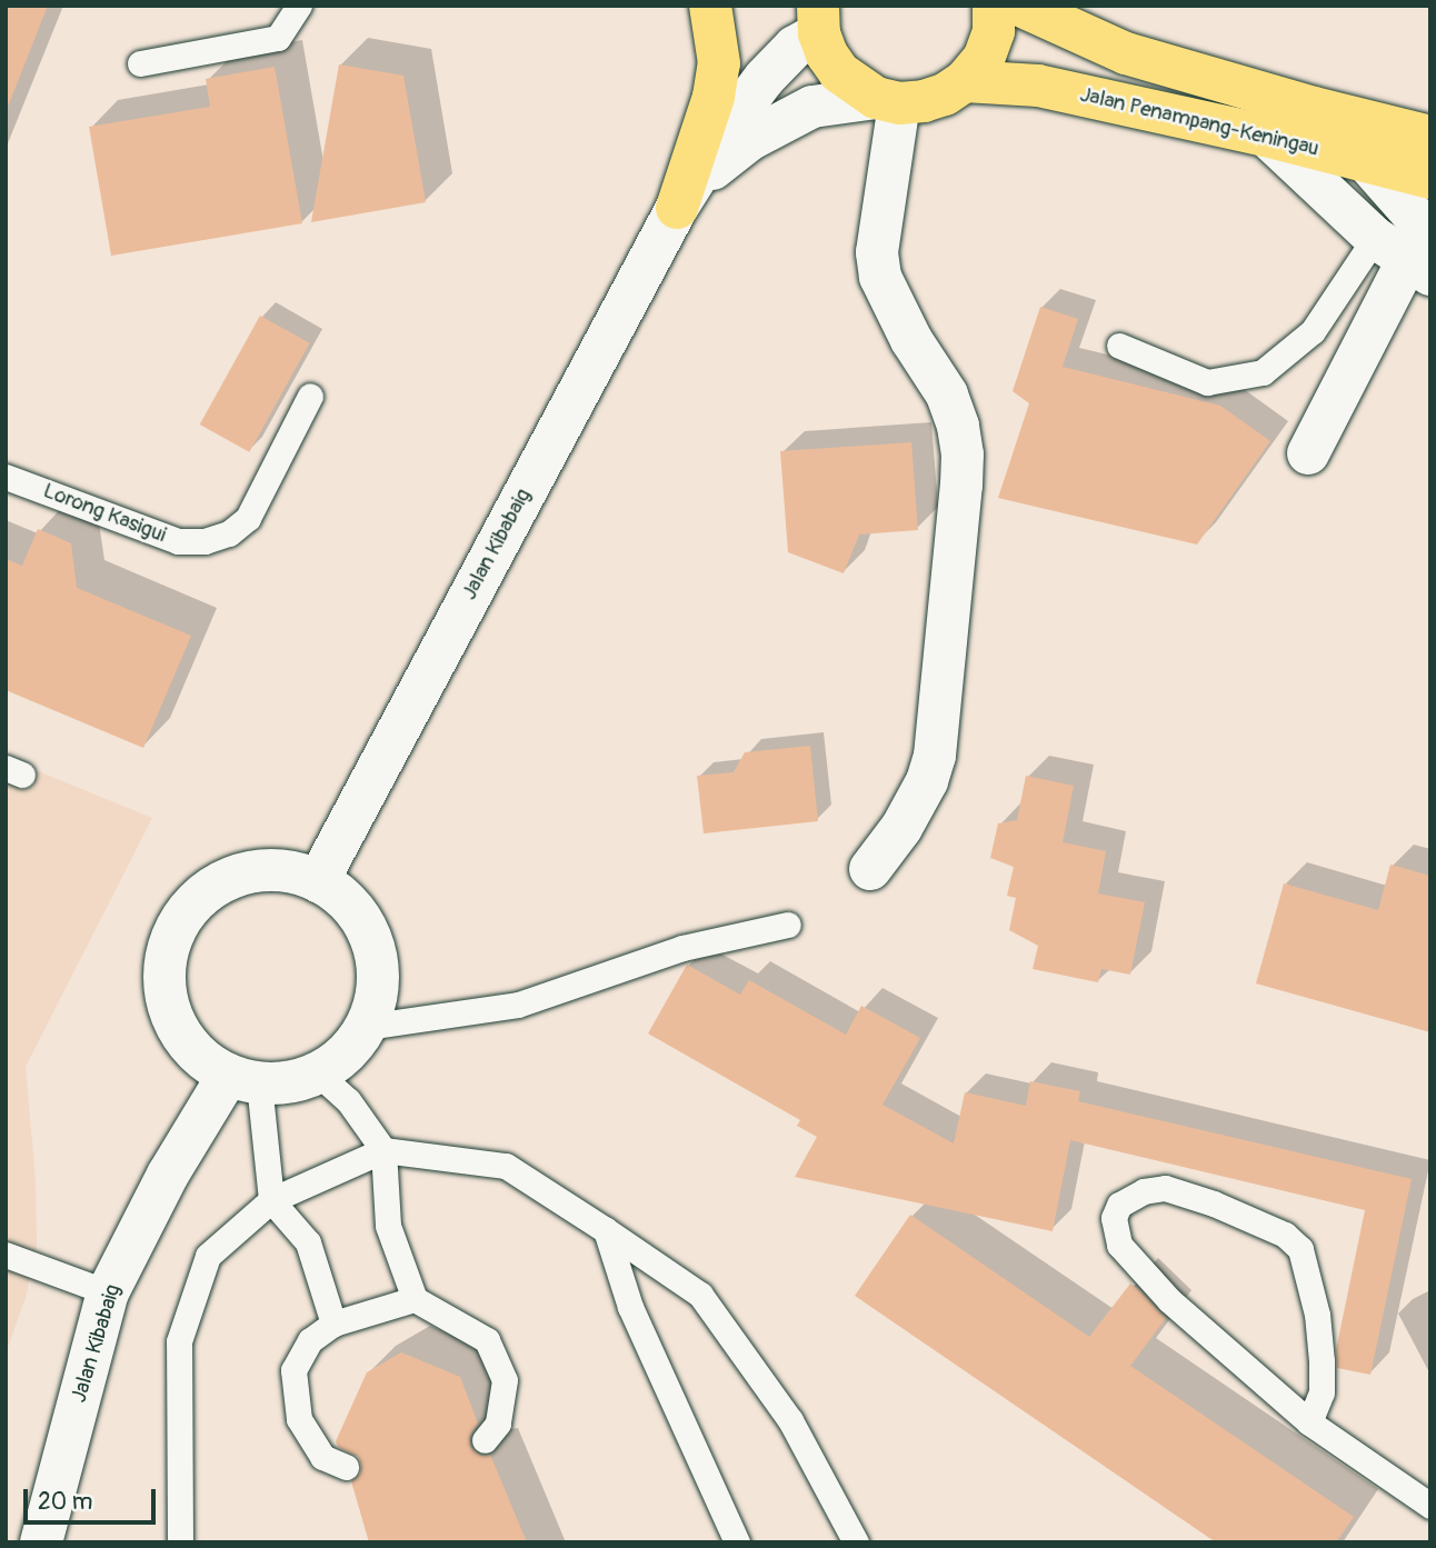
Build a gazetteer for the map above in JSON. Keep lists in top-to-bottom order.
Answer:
{
  "streets": {
    "main road": ["Jalan Penampang-Keningau"],
    "street": ["Jalan Kibabaig"],
    "lane": ["Lorong Kasigui"]
  },
  "scale_bar": "20 m"
}
